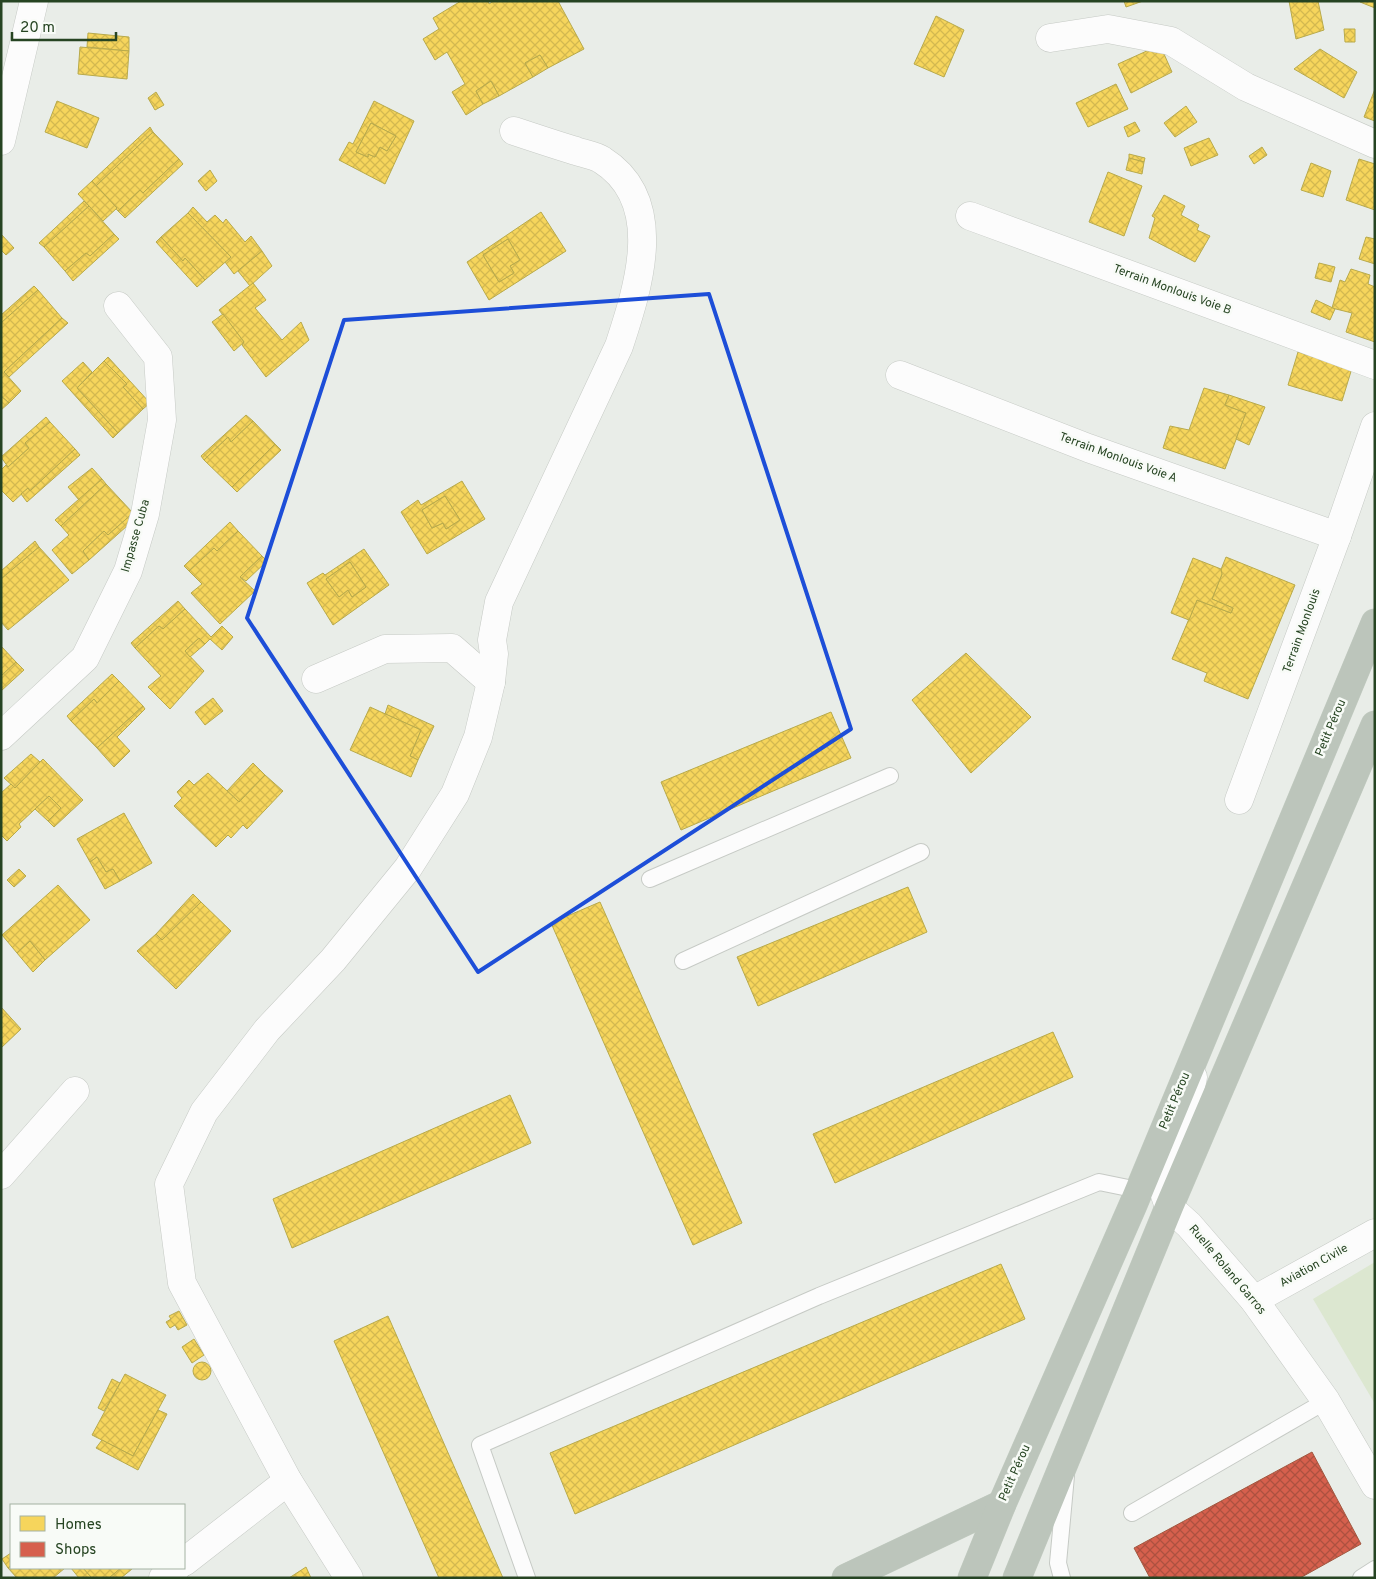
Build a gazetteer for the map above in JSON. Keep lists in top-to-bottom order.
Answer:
{
  "streets": {
    "highway": ["Petit Pérou"],
    "street": [
      "Terrain Monlouis Voie B",
      "Terrain Monlouis Voie A",
      "Impasse Cuba",
      "Terrain Monlouis",
      "Aviation Civile",
      "Ruelle Roland Garros"
    ]
  },
  "crossings": [
    ["Terrain Monlouis Voie A", "Terrain Monlouis"],
    ["Petit Pérou", "Ruelle Roland Garros"],
    ["Aviation Civile", "Ruelle Roland Garros"]
  ],
  "legend": ["Homes", "Shops"],
  "scale_bar": "20 m"
}
